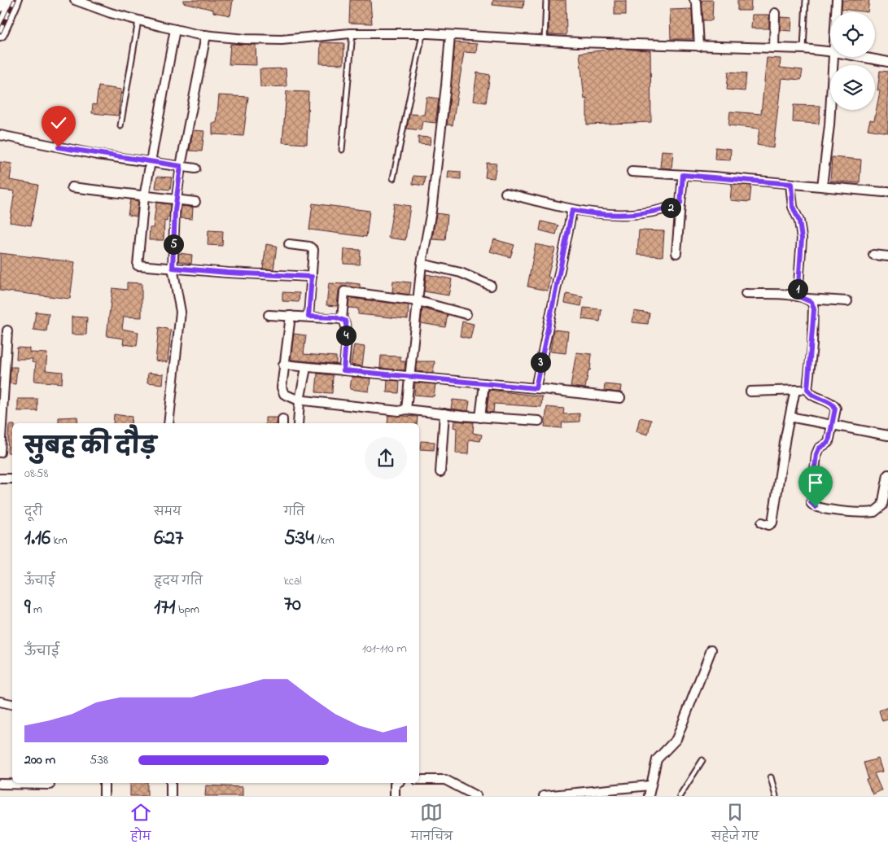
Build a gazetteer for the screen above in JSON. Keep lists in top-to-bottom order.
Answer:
{
  "page": {
    "pins": [
      "2",
      "5",
      "1",
      "4",
      "3"
    ],
    "heading": ["सुबह की दौड़", "08:58"],
    "stats": [
      ["दूरी", "1.16 km"],
      ["समय", "6:27"],
      ["गति", "5:34 /km"],
      ["ऊँचाई", "9 m"],
      ["हृदय गति", "171 bpm"],
      ["kcal", "70"]
    ],
    "chart": ["ऊँचाई", "101–110 m"],
    "list": [
      {
        "name": "200 m",
        "note": "5:38"
      }
    ],
    "tabs": ["होम", "मानचित्र", "सहेजे गए"]
  }
}
